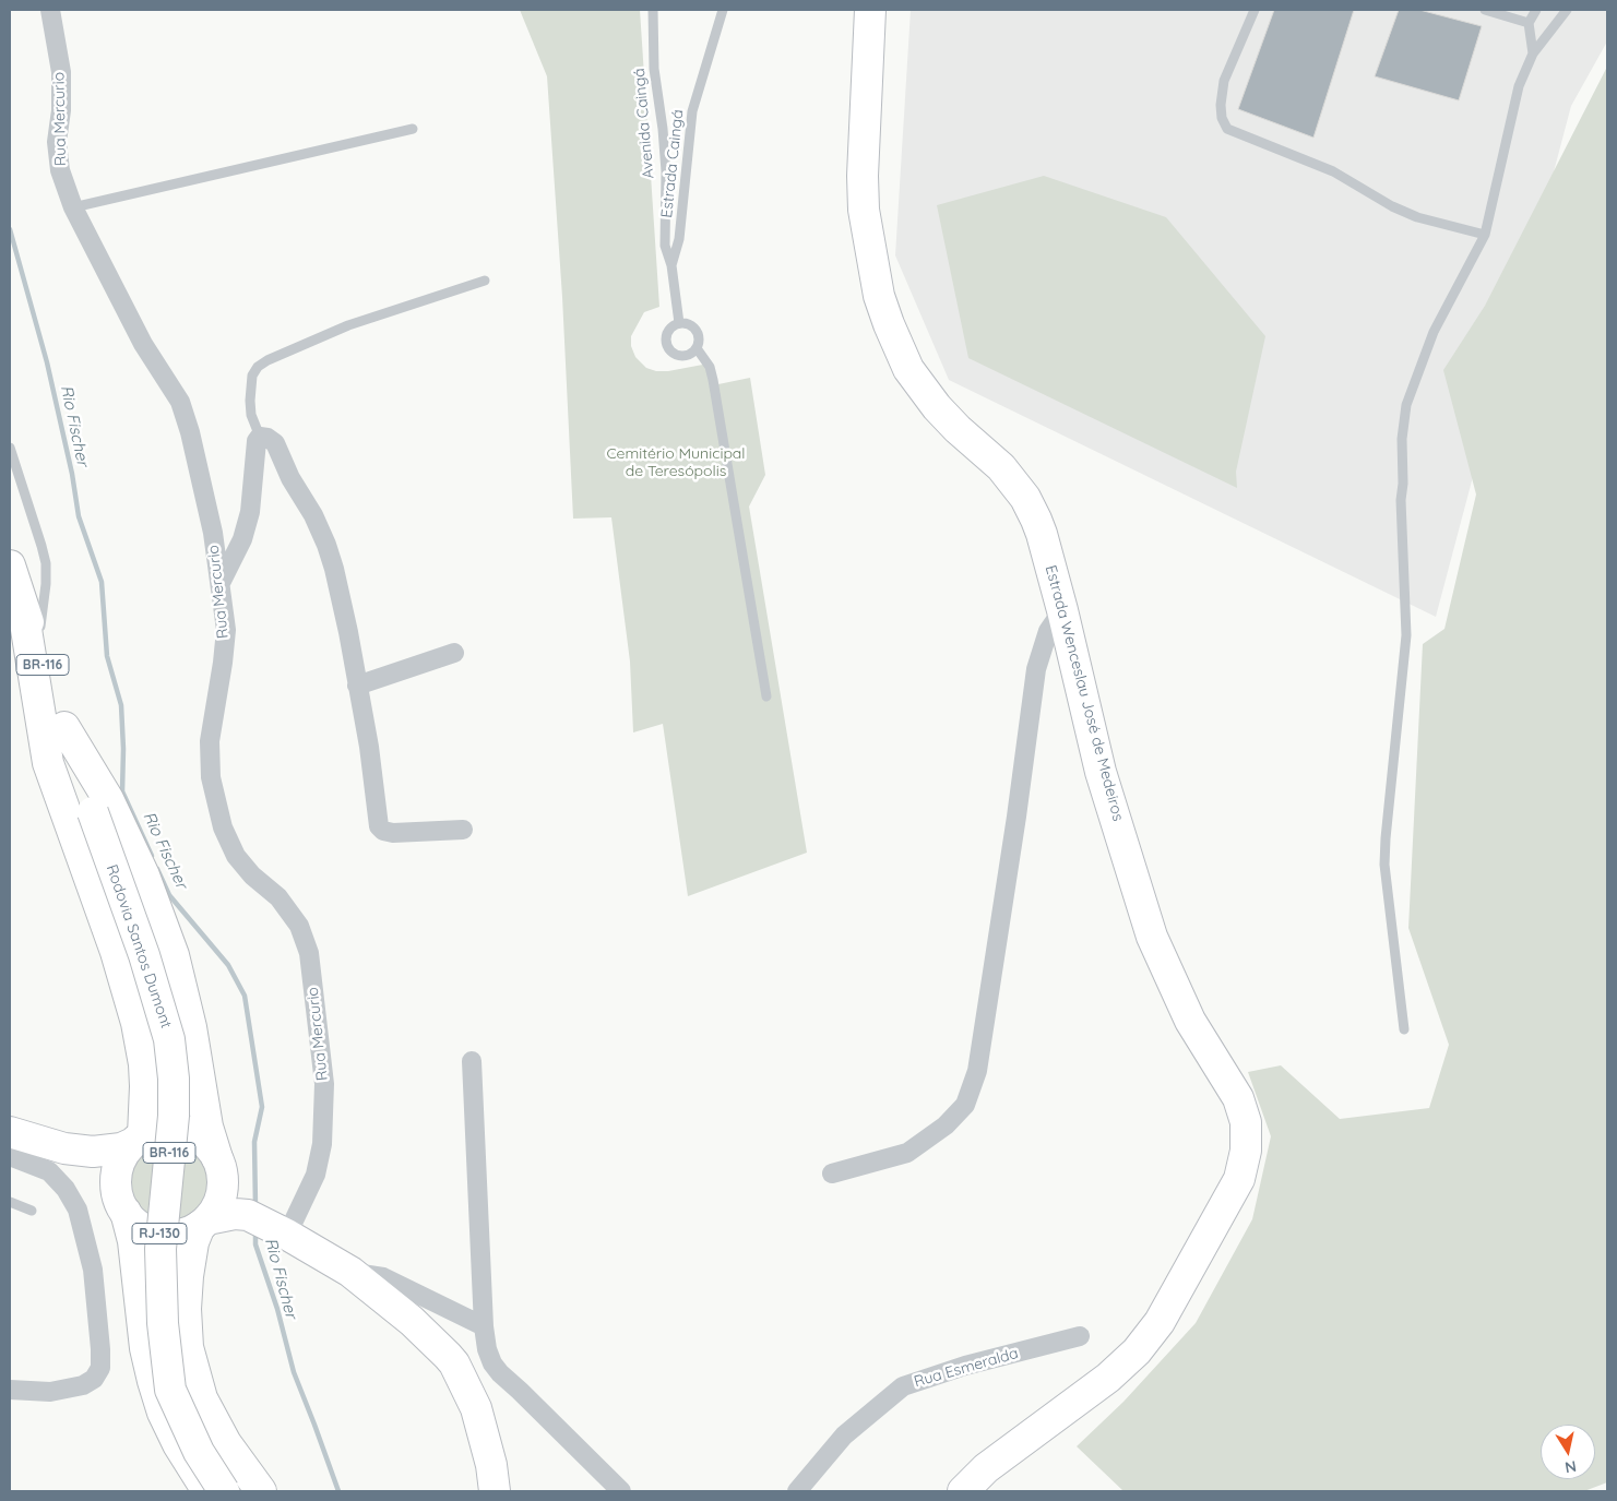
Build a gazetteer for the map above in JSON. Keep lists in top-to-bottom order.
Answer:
{
  "streets": {
    "main road": [
      "BR-116",
      "Estrada Wenceslau José de Medeiros",
      "Rodovia Santos Dumont",
      "RJ-130"
    ],
    "street": ["Rua Mercurio", "Rua Esmeralda"],
    "lane": ["Avenida Caingá", "Estrada Caingá"]
  },
  "crossings": [
    ["Avenida Caingá", "Estrada Caingá"]
  ],
  "water": ["Rio Fischer"],
  "parks": ["Cemitério Municipal de Teresópolis"],
  "north": "bottom"
}
